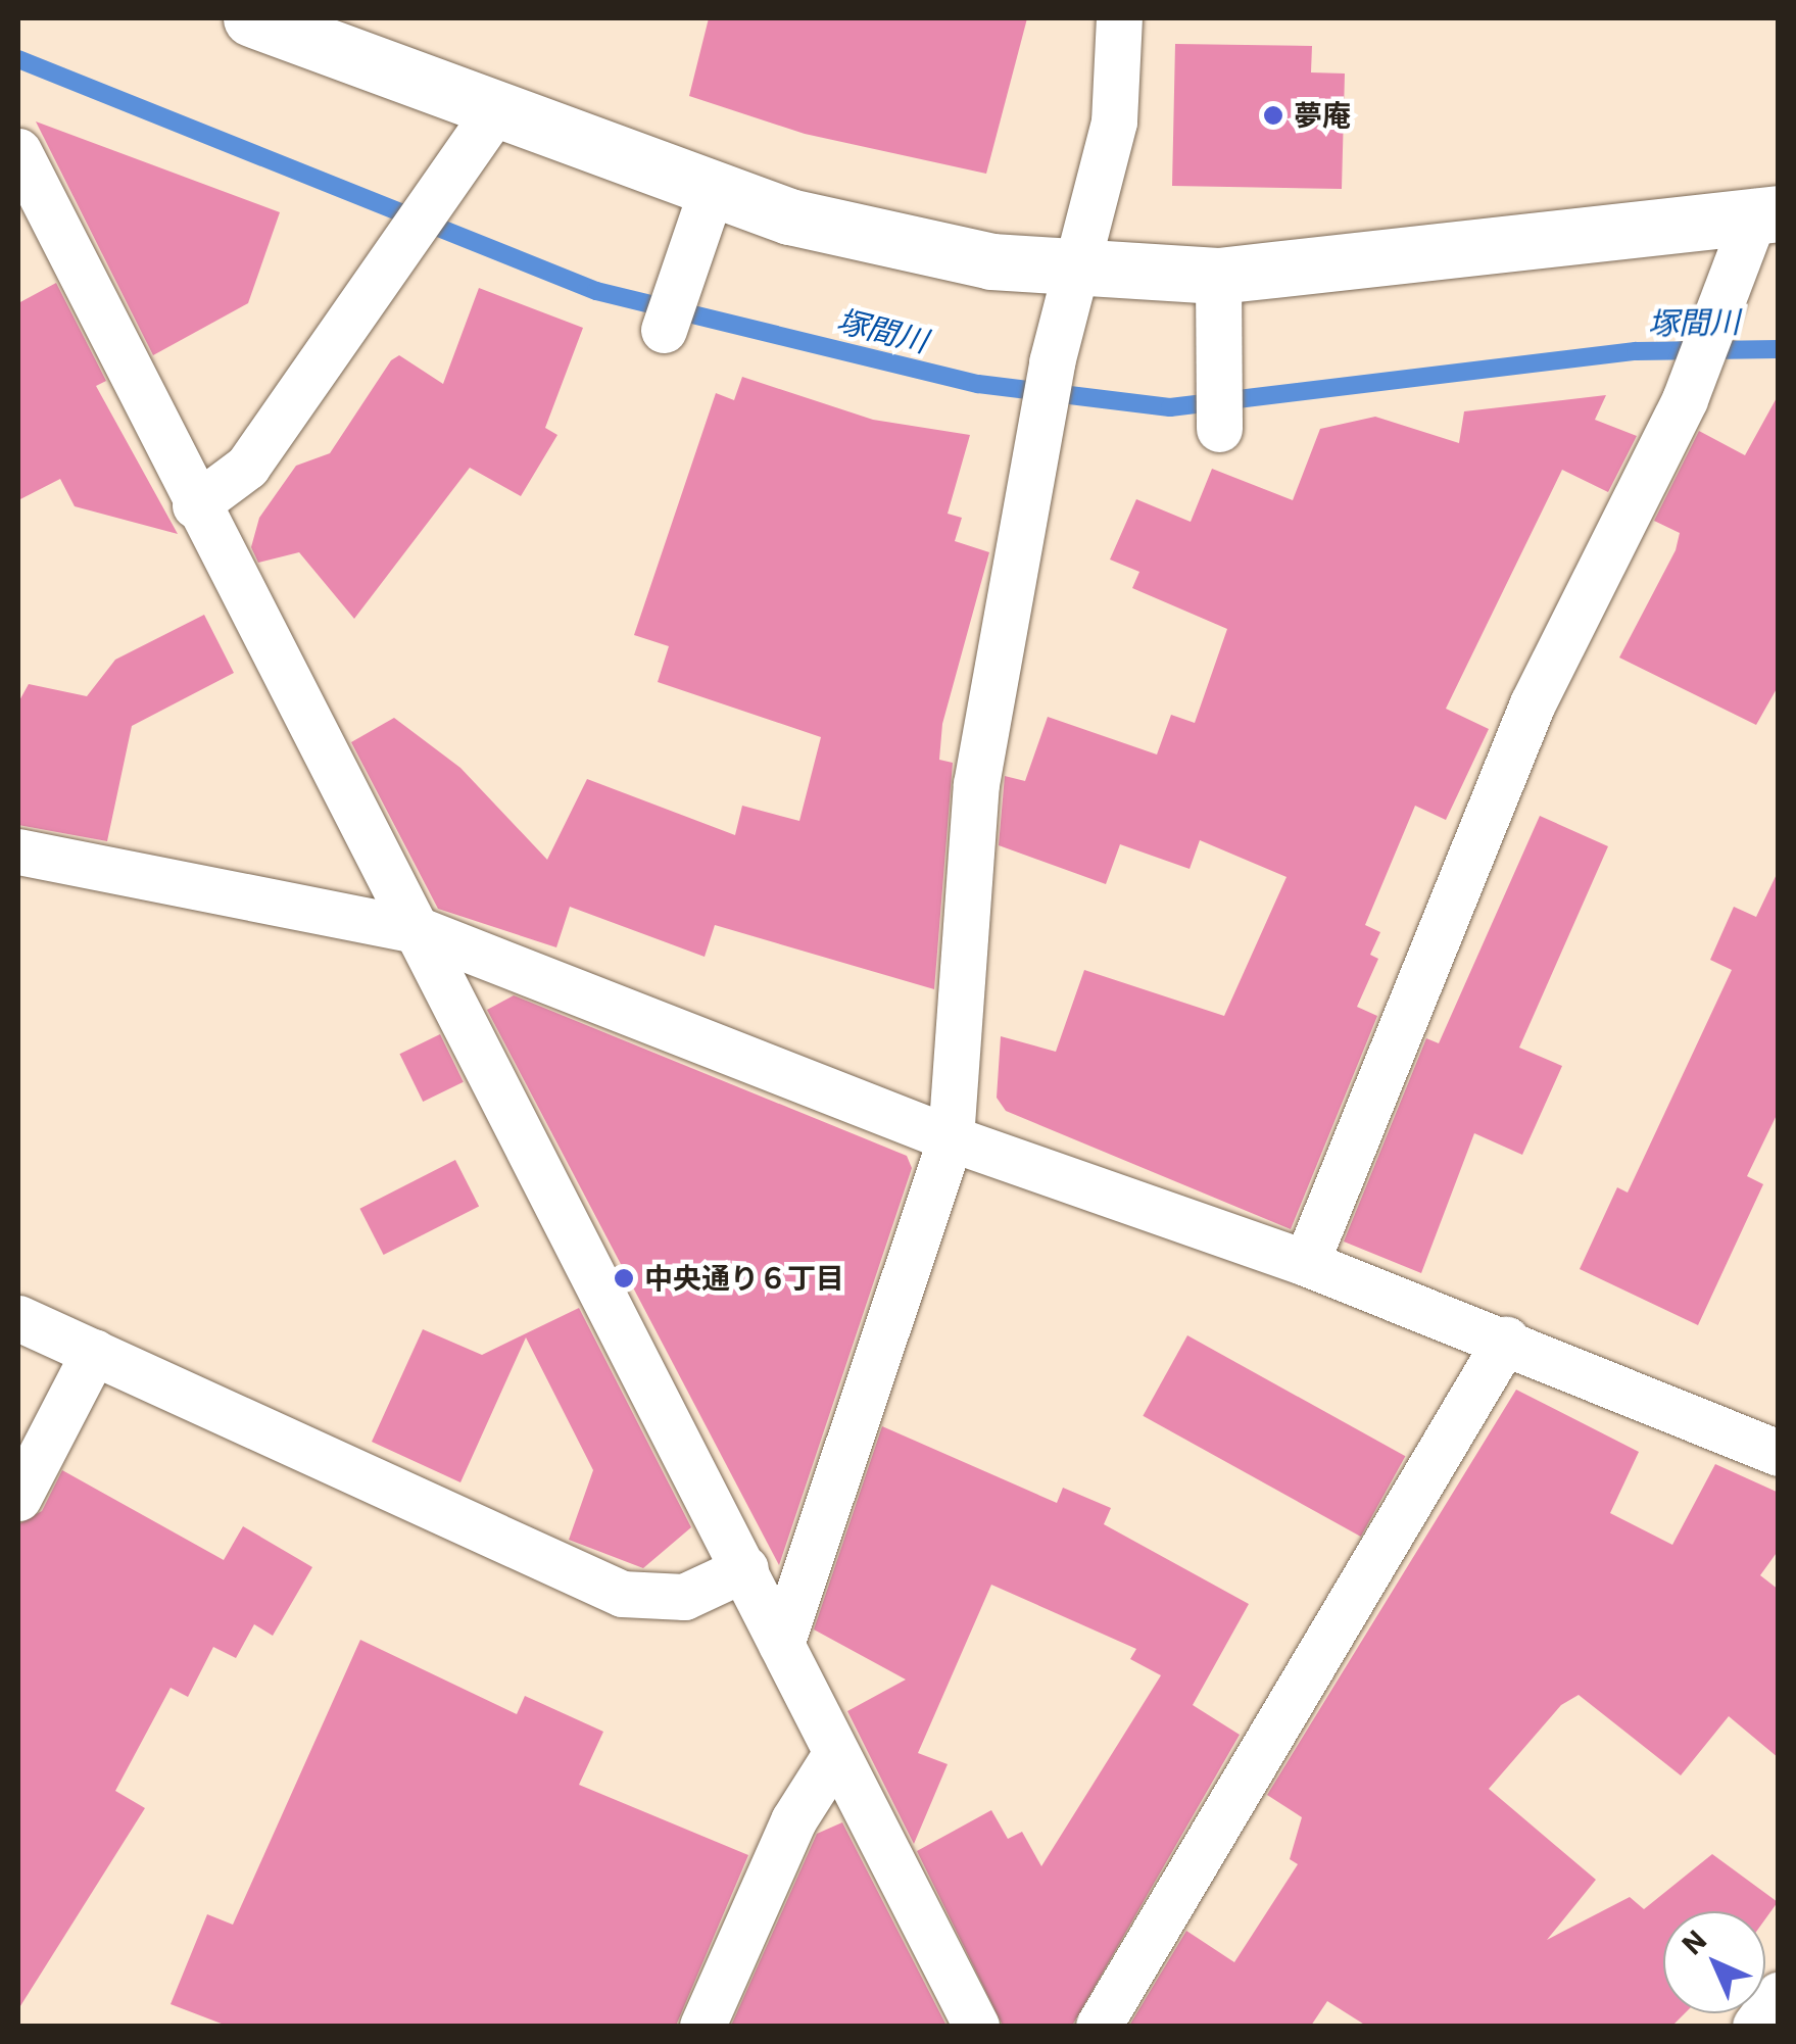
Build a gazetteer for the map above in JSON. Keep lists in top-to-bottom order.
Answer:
{
  "water": ["塚間川"],
  "places": ["夢庵", "中央通り６丁目"],
  "north": "top left"
}
